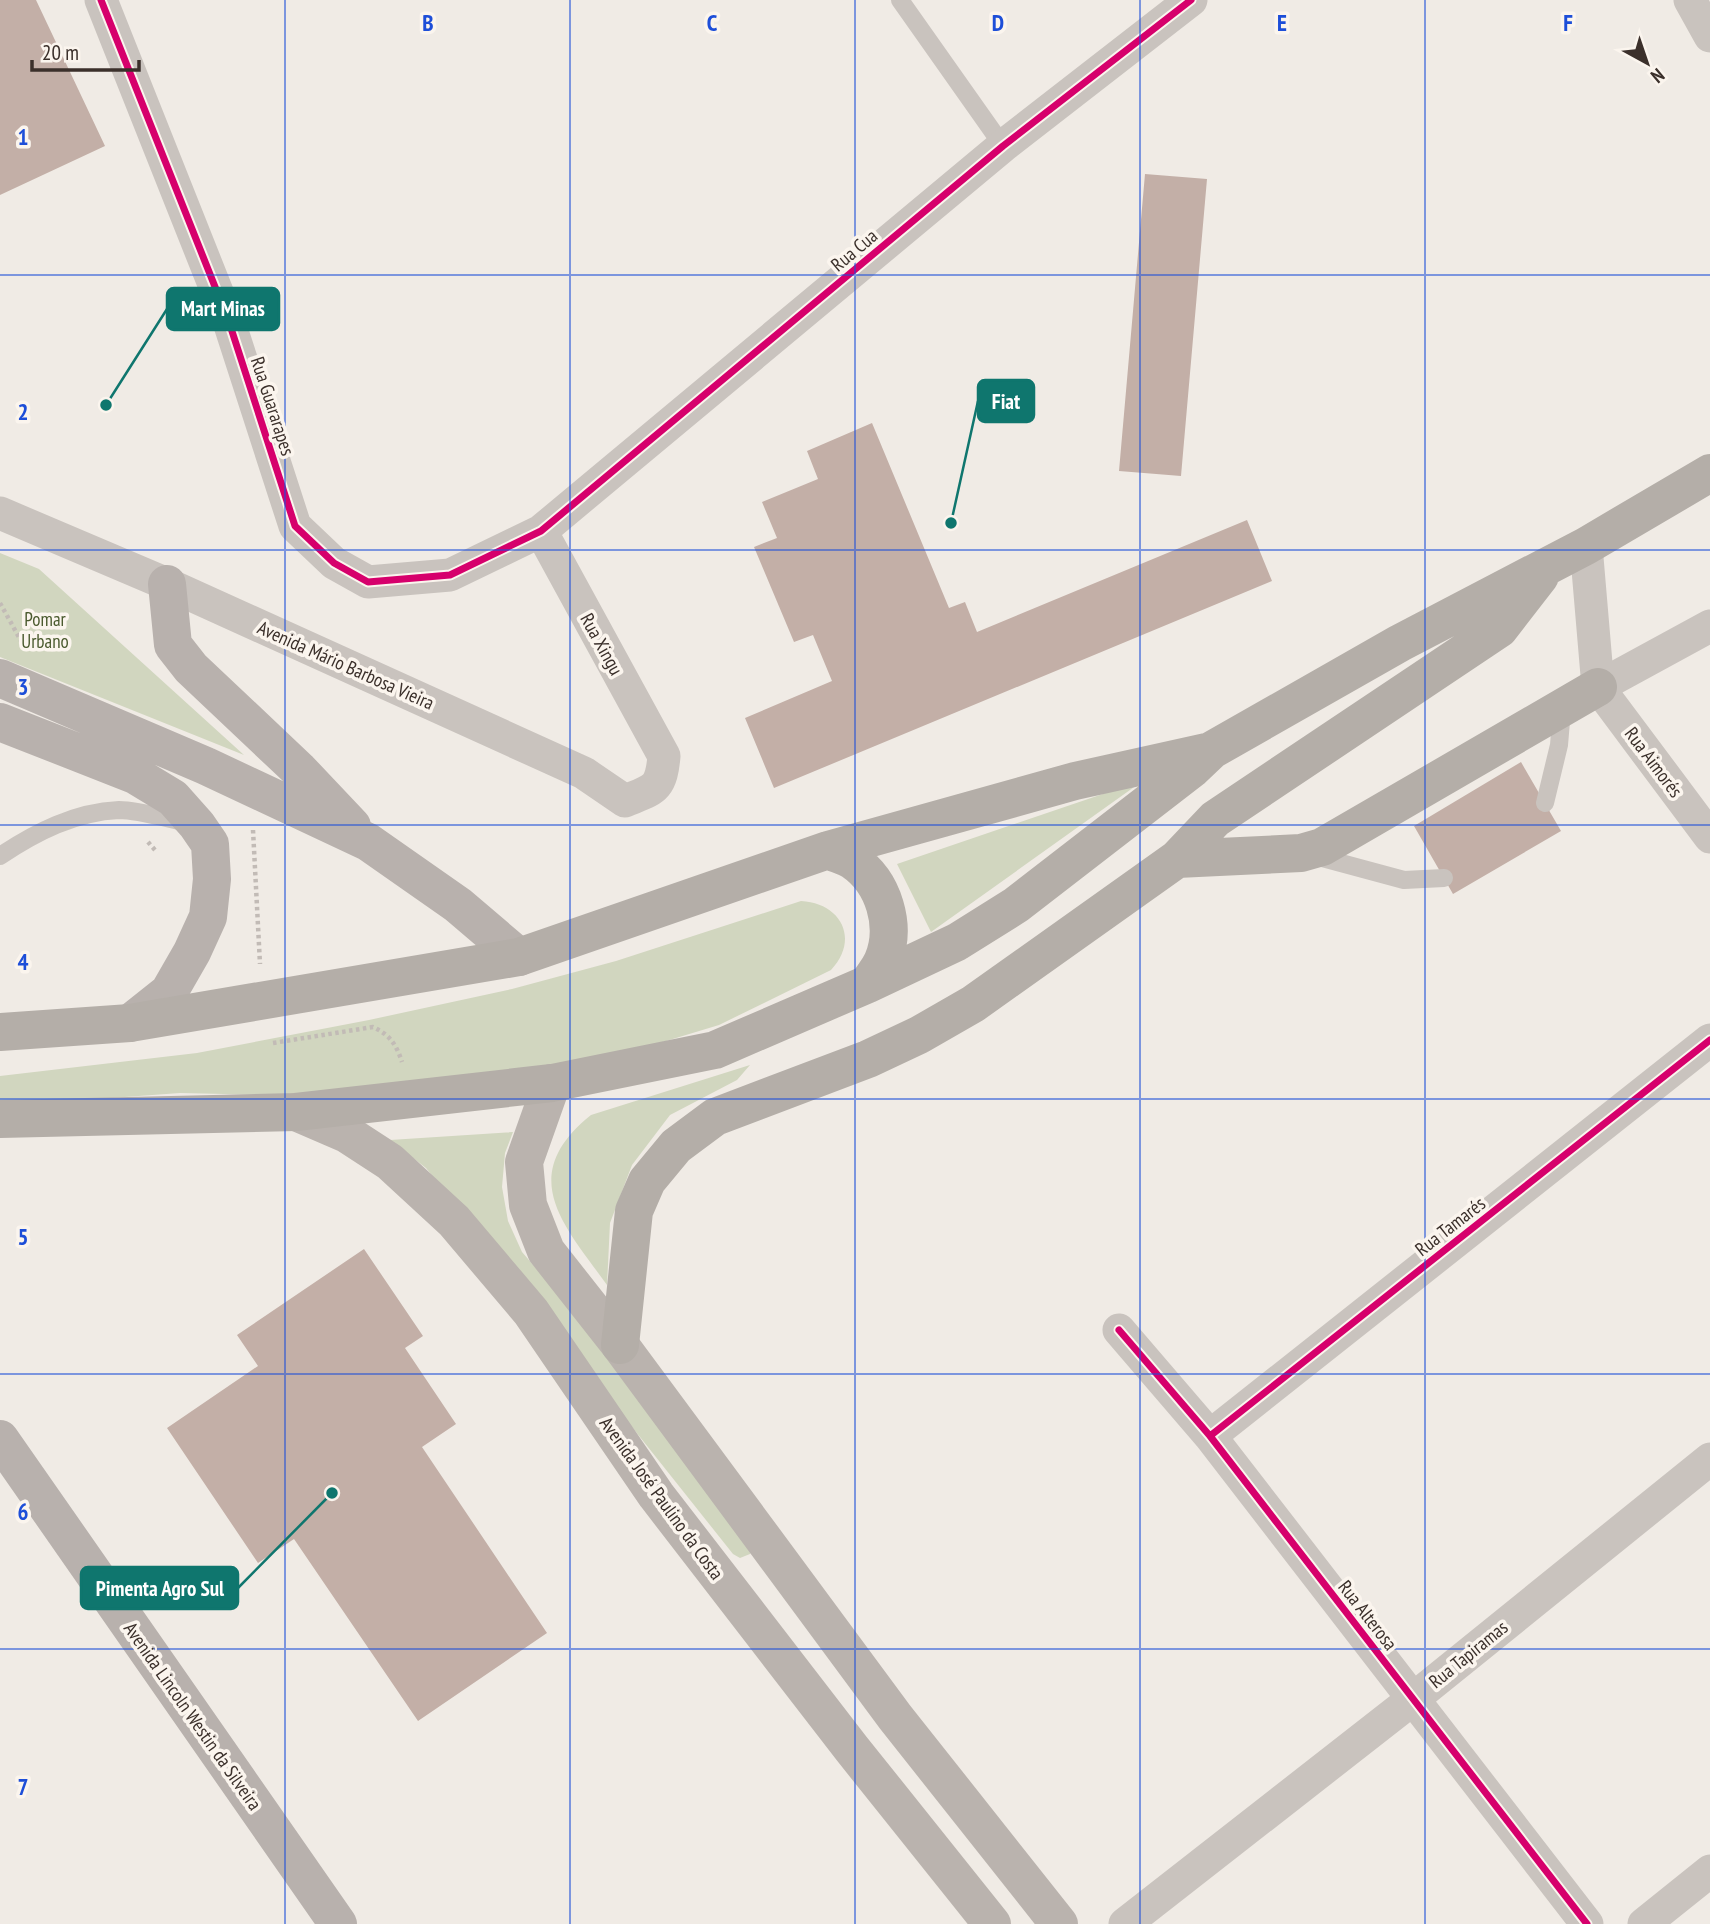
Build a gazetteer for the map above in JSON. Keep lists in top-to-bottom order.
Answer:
{
  "streets": {
    "main road": ["Avenida José Paulino da Costa", "Avenida Lincoln Westin da Silveira"],
    "street": [
      "Rua Cua",
      "Rua Guararapes",
      "Rua Xingu",
      "Avenida Mário Barbosa Vieira",
      "Rua Aimorés",
      "Rua Tamarés",
      "Rua Alterosa",
      "Rua Tapiramas"
    ]
  },
  "crossings": [
    ["Rua Cua", "Rua Guararapes"],
    ["Rua Cua", "Rua Xingu"],
    ["Rua Guararapes", "Rua Xingu"],
    ["Rua Xingu", "Avenida Mário Barbosa Vieira"],
    ["Rua Tamarés", "Rua Alterosa"],
    ["Rua Alterosa", "Rua Tapiramas"]
  ],
  "parks": ["Pomar Urbano"],
  "places": ["Mart Minas", "Fiat", "Pimenta Agro Sul"],
  "scale_bar": "20 m",
  "north": "bottom right",
  "grid": {
    "columns": [
      "B",
      "C",
      "D",
      "E",
      "F"
    ],
    "rows": [
      "1",
      "2",
      "3",
      "4",
      "5",
      "6",
      "7"
    ]
  }
}
